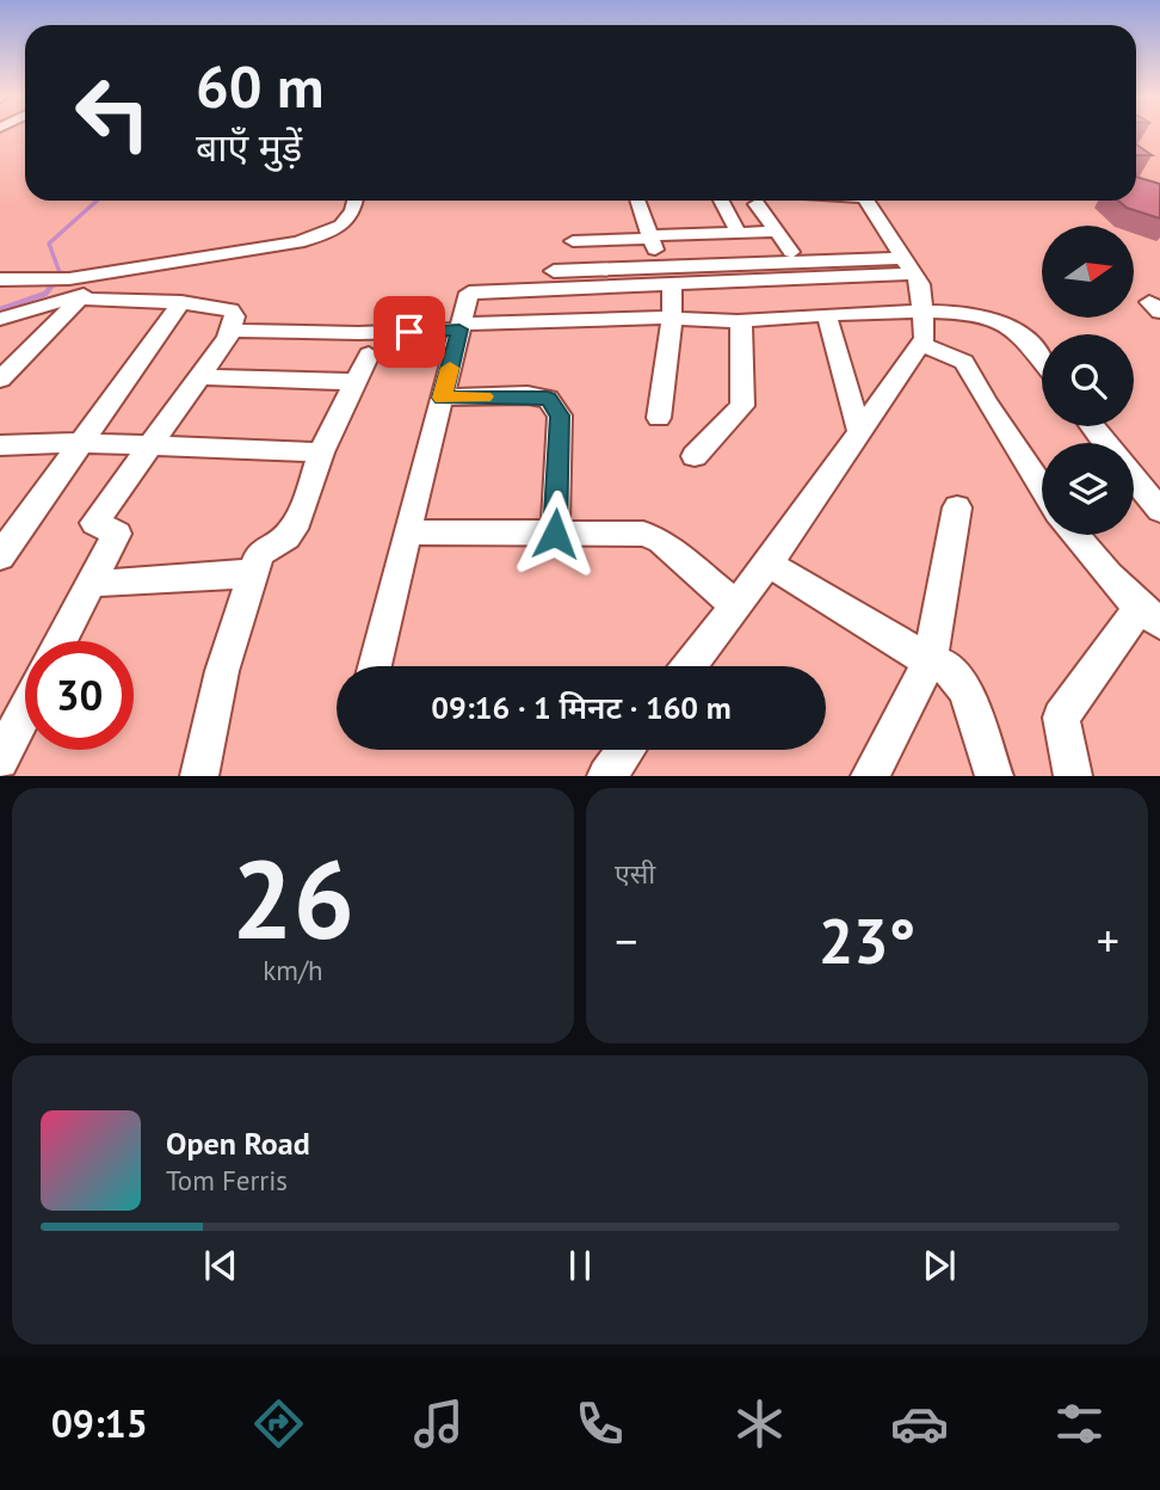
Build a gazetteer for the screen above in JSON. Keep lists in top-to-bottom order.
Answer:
{
  "north": "right",
  "page": {
    "turn": ["60 m", "बाएँ मुड़ें"],
    "limit": "30",
    "trip": "09:16 · 1 मिनट · 160 m",
    "tile": [
      ["26", "km/h"],
      "एसी"
    ],
    "heat": ["−", "23°", "+"],
    "song": ["Open Road", "Tom Ferris"],
    "tabs": "09:15"
  }
}
